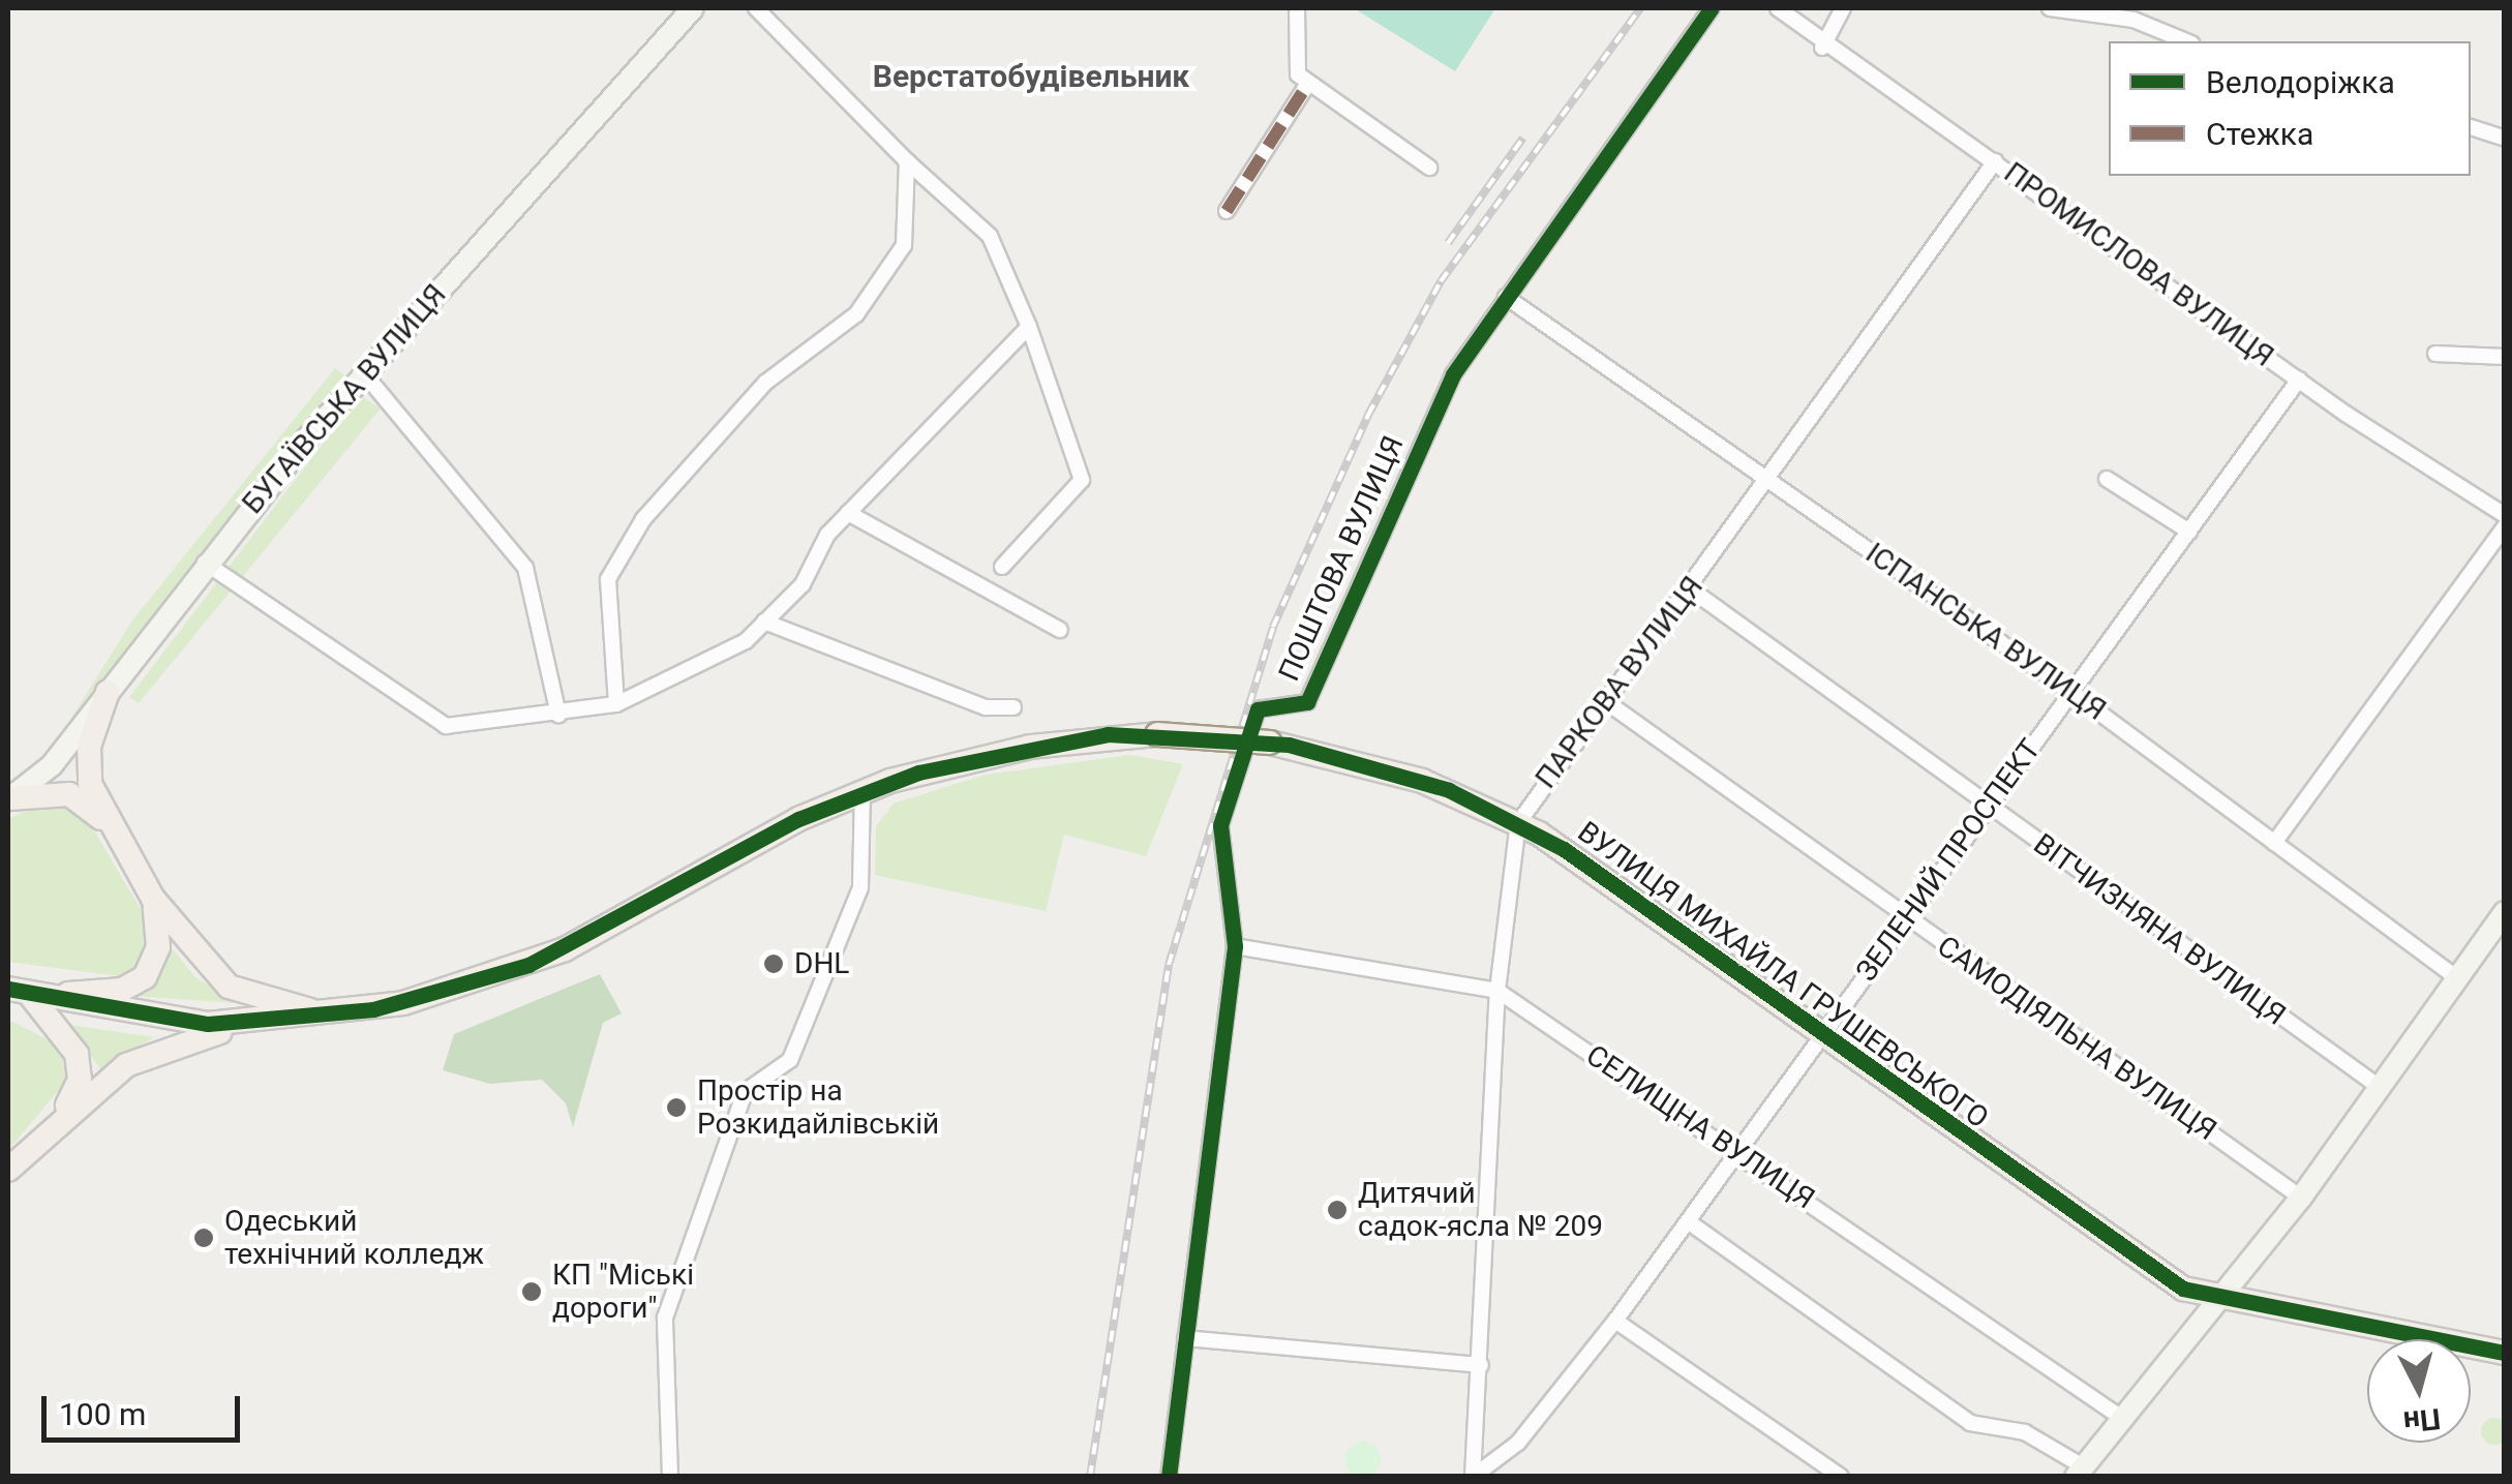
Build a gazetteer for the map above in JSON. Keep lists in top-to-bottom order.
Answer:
{
  "streets": {
    "main road": ["БУГАЇВСЬКА ВУЛИЦЯ", "ВУЛИЦЯ МИХАЙЛА ГРУШЕВСЬКОГО"],
    "street": [
      "ПРОМИСЛОВА ВУЛИЦЯ",
      "ПОШТОВА ВУЛИЦЯ",
      "ІСПАНСЬКА ВУЛИЦЯ",
      "ПАРКОВА ВУЛИЦЯ",
      "ЗЕЛЕНИЙ ПРОСПЕКТ",
      "ВІТЧИЗНЯНА ВУЛИЦЯ",
      "САМОДІЯЛЬНА ВУЛИЦЯ",
      "СЕЛИЩНА ВУЛИЦЯ"
    ]
  },
  "crossings": [
    ["ПРОМИСЛОВА ВУЛИЦЯ", "ПАРКОВА ВУЛИЦЯ"],
    ["ПРОМИСЛОВА ВУЛИЦЯ", "ЗЕЛЕНИЙ ПРОСПЕКТ"],
    ["ПОШТОВА ВУЛИЦЯ", "ІСПАНСЬКА ВУЛИЦЯ"],
    ["ПОШТОВА ВУЛИЦЯ", "СЕЛИЩНА ВУЛИЦЯ"],
    ["ІСПАНСЬКА ВУЛИЦЯ", "ПАРКОВА ВУЛИЦЯ"],
    ["ІСПАНСЬКА ВУЛИЦЯ", "ЗЕЛЕНИЙ ПРОСПЕКТ"],
    ["ПАРКОВА ВУЛИЦЯ", "ЗЕЛЕНИЙ ПРОСПЕКТ"],
    ["ПАРКОВА ВУЛИЦЯ", "ВІТЧИЗНЯНА ВУЛИЦЯ"],
    ["ПАРКОВА ВУЛИЦЯ", "ВУЛИЦЯ МИХАЙЛА ГРУШЕВСЬКОГО"],
    ["ПАРКОВА ВУЛИЦЯ", "САМОДІЯЛЬНА ВУЛИЦЯ"],
    ["ПАРКОВА ВУЛИЦЯ", "СЕЛИЩНА ВУЛИЦЯ"],
    ["ЗЕЛЕНИЙ ПРОСПЕКТ", "ВІТЧИЗНЯНА ВУЛИЦЯ"],
    ["ЗЕЛЕНИЙ ПРОСПЕКТ", "ВУЛИЦЯ МИХАЙЛА ГРУШЕВСЬКОГО"],
    ["ЗЕЛЕНИЙ ПРОСПЕКТ", "САМОДІЯЛЬНА ВУЛИЦЯ"],
    ["ЗЕЛЕНИЙ ПРОСПЕКТ", "СЕЛИЩНА ВУЛИЦЯ"]
  ],
  "districts": ["Верстатобудівельник"],
  "places": [
    "DHL",
    "Простір на Розкидайлівській",
    "Дитячий садок-ясла № 209",
    "Одеський технічний колледж",
    "КП \"Міські дороги\""
  ],
  "legend": ["Велодоріжка", "Стежка"],
  "scale_bar": "100 m",
  "north": "bottom"
}
